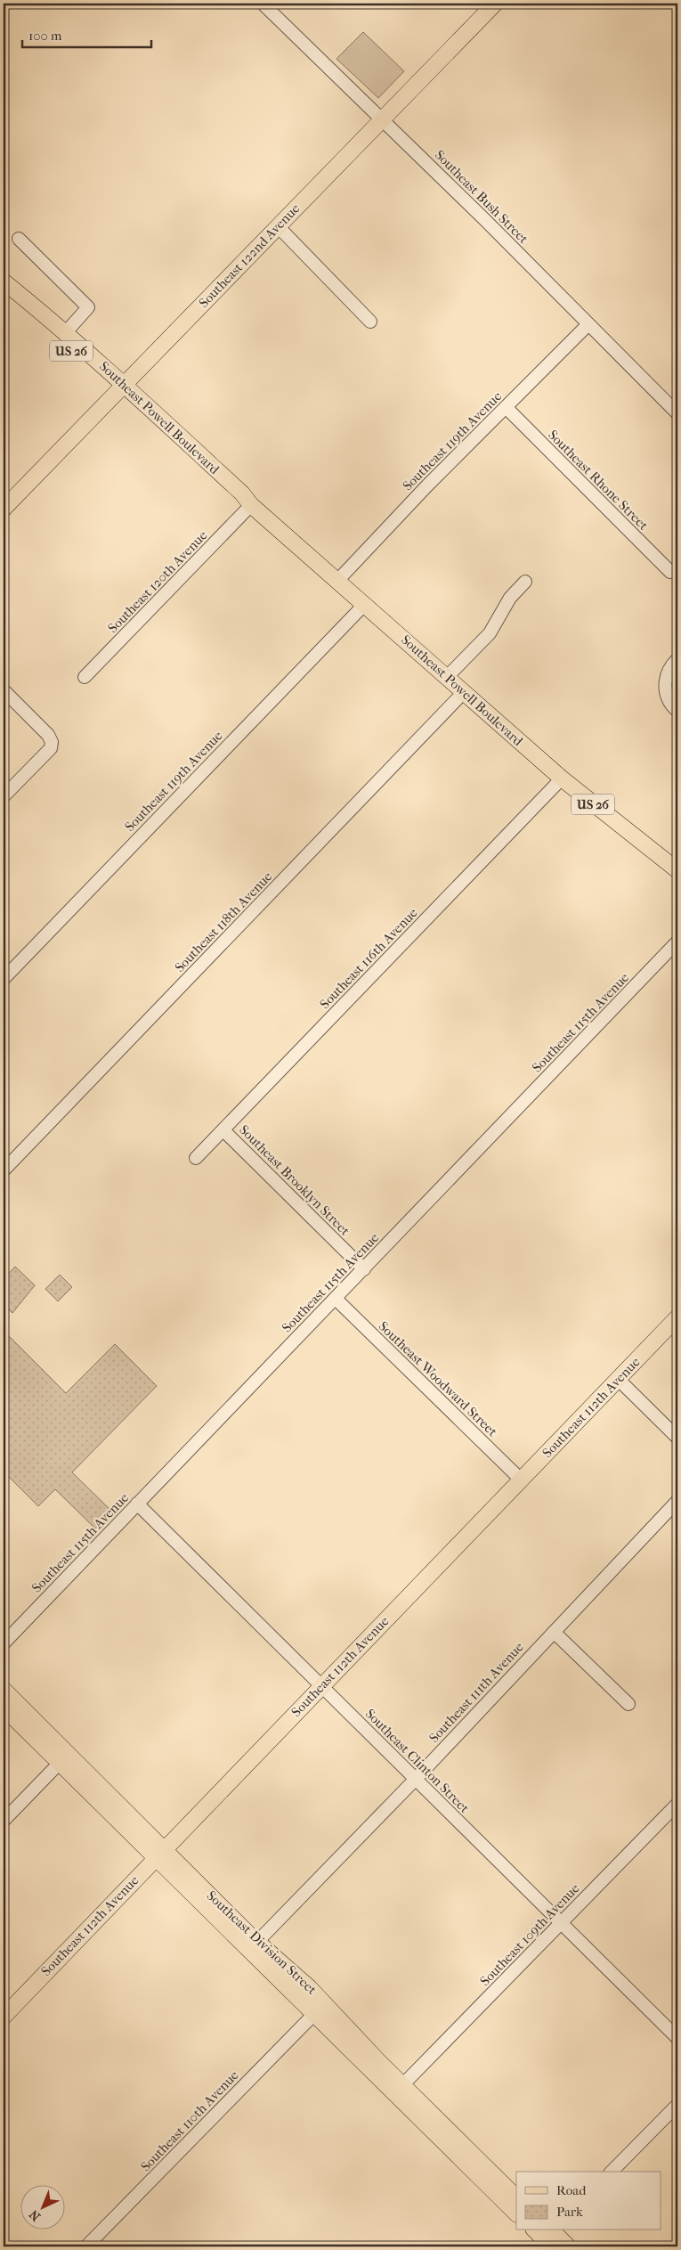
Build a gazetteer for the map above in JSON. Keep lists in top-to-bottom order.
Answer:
{
  "streets": {
    "main road": [
      "Southeast 122nd Avenue",
      "US 26",
      "Southeast Powell Boulevard",
      "Southeast 112th Avenue",
      "Southeast Division Street"
    ],
    "street": [
      "Southeast Bush Street",
      "Southeast 119th Avenue",
      "Southeast Rhone Street",
      "Southeast 120th Avenue",
      "Southeast 118th Avenue",
      "Southeast 116th Avenue",
      "Southeast 115th Avenue",
      "Southeast Brooklyn Street",
      "Southeast Woodward Street",
      "Southeast 111th Avenue",
      "Southeast Clinton Street",
      "Southeast 109th Avenue",
      "Southeast 110th Avenue"
    ]
  },
  "crossings": [
    ["Southeast Bush Street", "Southeast 122nd Avenue"],
    ["Southeast Bush Street", "Southeast 119th Avenue"],
    ["Southeast 122nd Avenue", "Southeast Powell Boulevard"],
    ["Southeast Powell Boulevard", "Southeast 119th Avenue"],
    ["Southeast Powell Boulevard", "Southeast 120th Avenue"],
    ["Southeast Powell Boulevard", "Southeast 118th Avenue"],
    ["Southeast Powell Boulevard", "Southeast 116th Avenue"],
    ["Southeast 119th Avenue", "Southeast Rhone Street"],
    ["Southeast 116th Avenue", "Southeast Brooklyn Street"],
    ["Southeast 115th Avenue", "Southeast Brooklyn Street"],
    ["Southeast 115th Avenue", "Southeast Woodward Street"],
    ["Southeast 115th Avenue", "Southeast Clinton Street"],
    ["Southeast Woodward Street", "Southeast 112th Avenue"],
    ["Southeast 112th Avenue", "Southeast Clinton Street"],
    ["Southeast 112th Avenue", "Southeast Division Street"],
    ["Southeast 111th Avenue", "Southeast Clinton Street"],
    ["Southeast 111th Avenue", "Southeast Division Street"],
    ["Southeast Clinton Street", "Southeast 109th Avenue"],
    ["Southeast 109th Avenue", "Southeast Division Street"],
    ["Southeast Division Street", "Southeast 110th Avenue"]
  ],
  "legend": ["Road", "Park"],
  "scale_bar": "100 m",
  "north": "bottom left"
}
